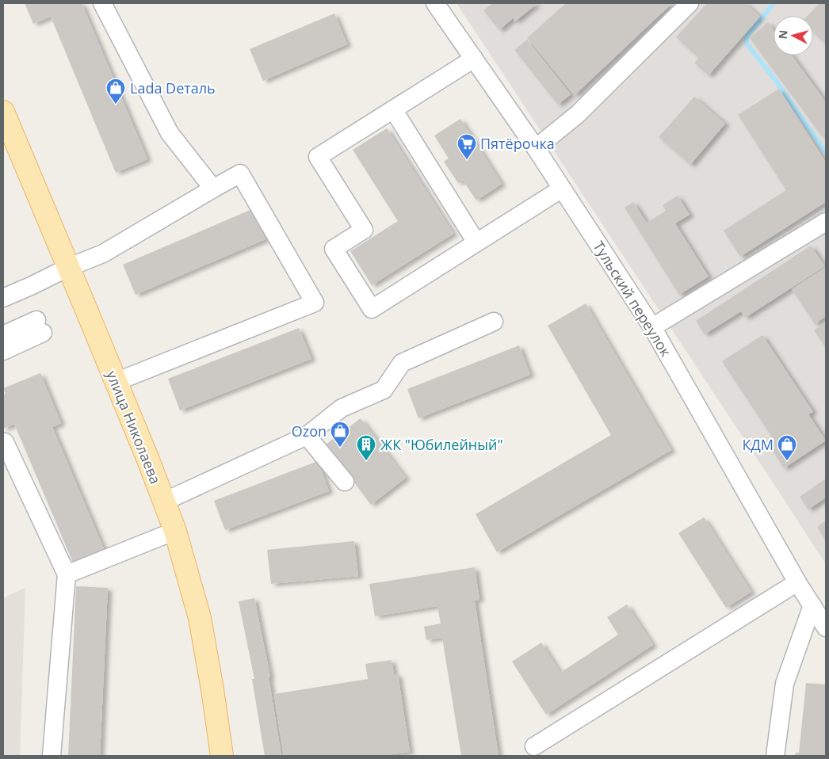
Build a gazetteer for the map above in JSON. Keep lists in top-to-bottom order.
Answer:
{
  "streets": {
    "main road": ["улица Николаева"],
    "street": ["Тульский переулок"]
  },
  "places": {
    "shop": ["Lada Dеталь", "Ozon", "КДМ"],
    "supermarket": ["Пятёрочка"],
    "building": ["ЖК \"Юбилейный\""]
  },
  "north": "left"
}
